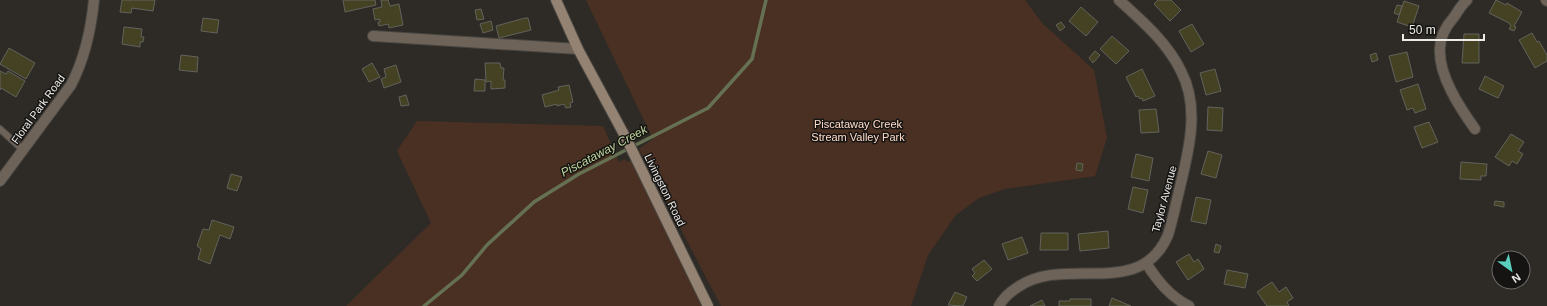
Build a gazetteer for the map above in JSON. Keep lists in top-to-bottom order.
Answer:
{
  "streets": {
    "main road": ["Livingston Road"],
    "street": ["Floral Park Road", "Taylor Avenue"]
  },
  "water": ["Piscataway Creek"],
  "parks": ["Piscataway Creek Stream Valley Park"],
  "scale_bar": "50 m",
  "north": "bottom right"
}
